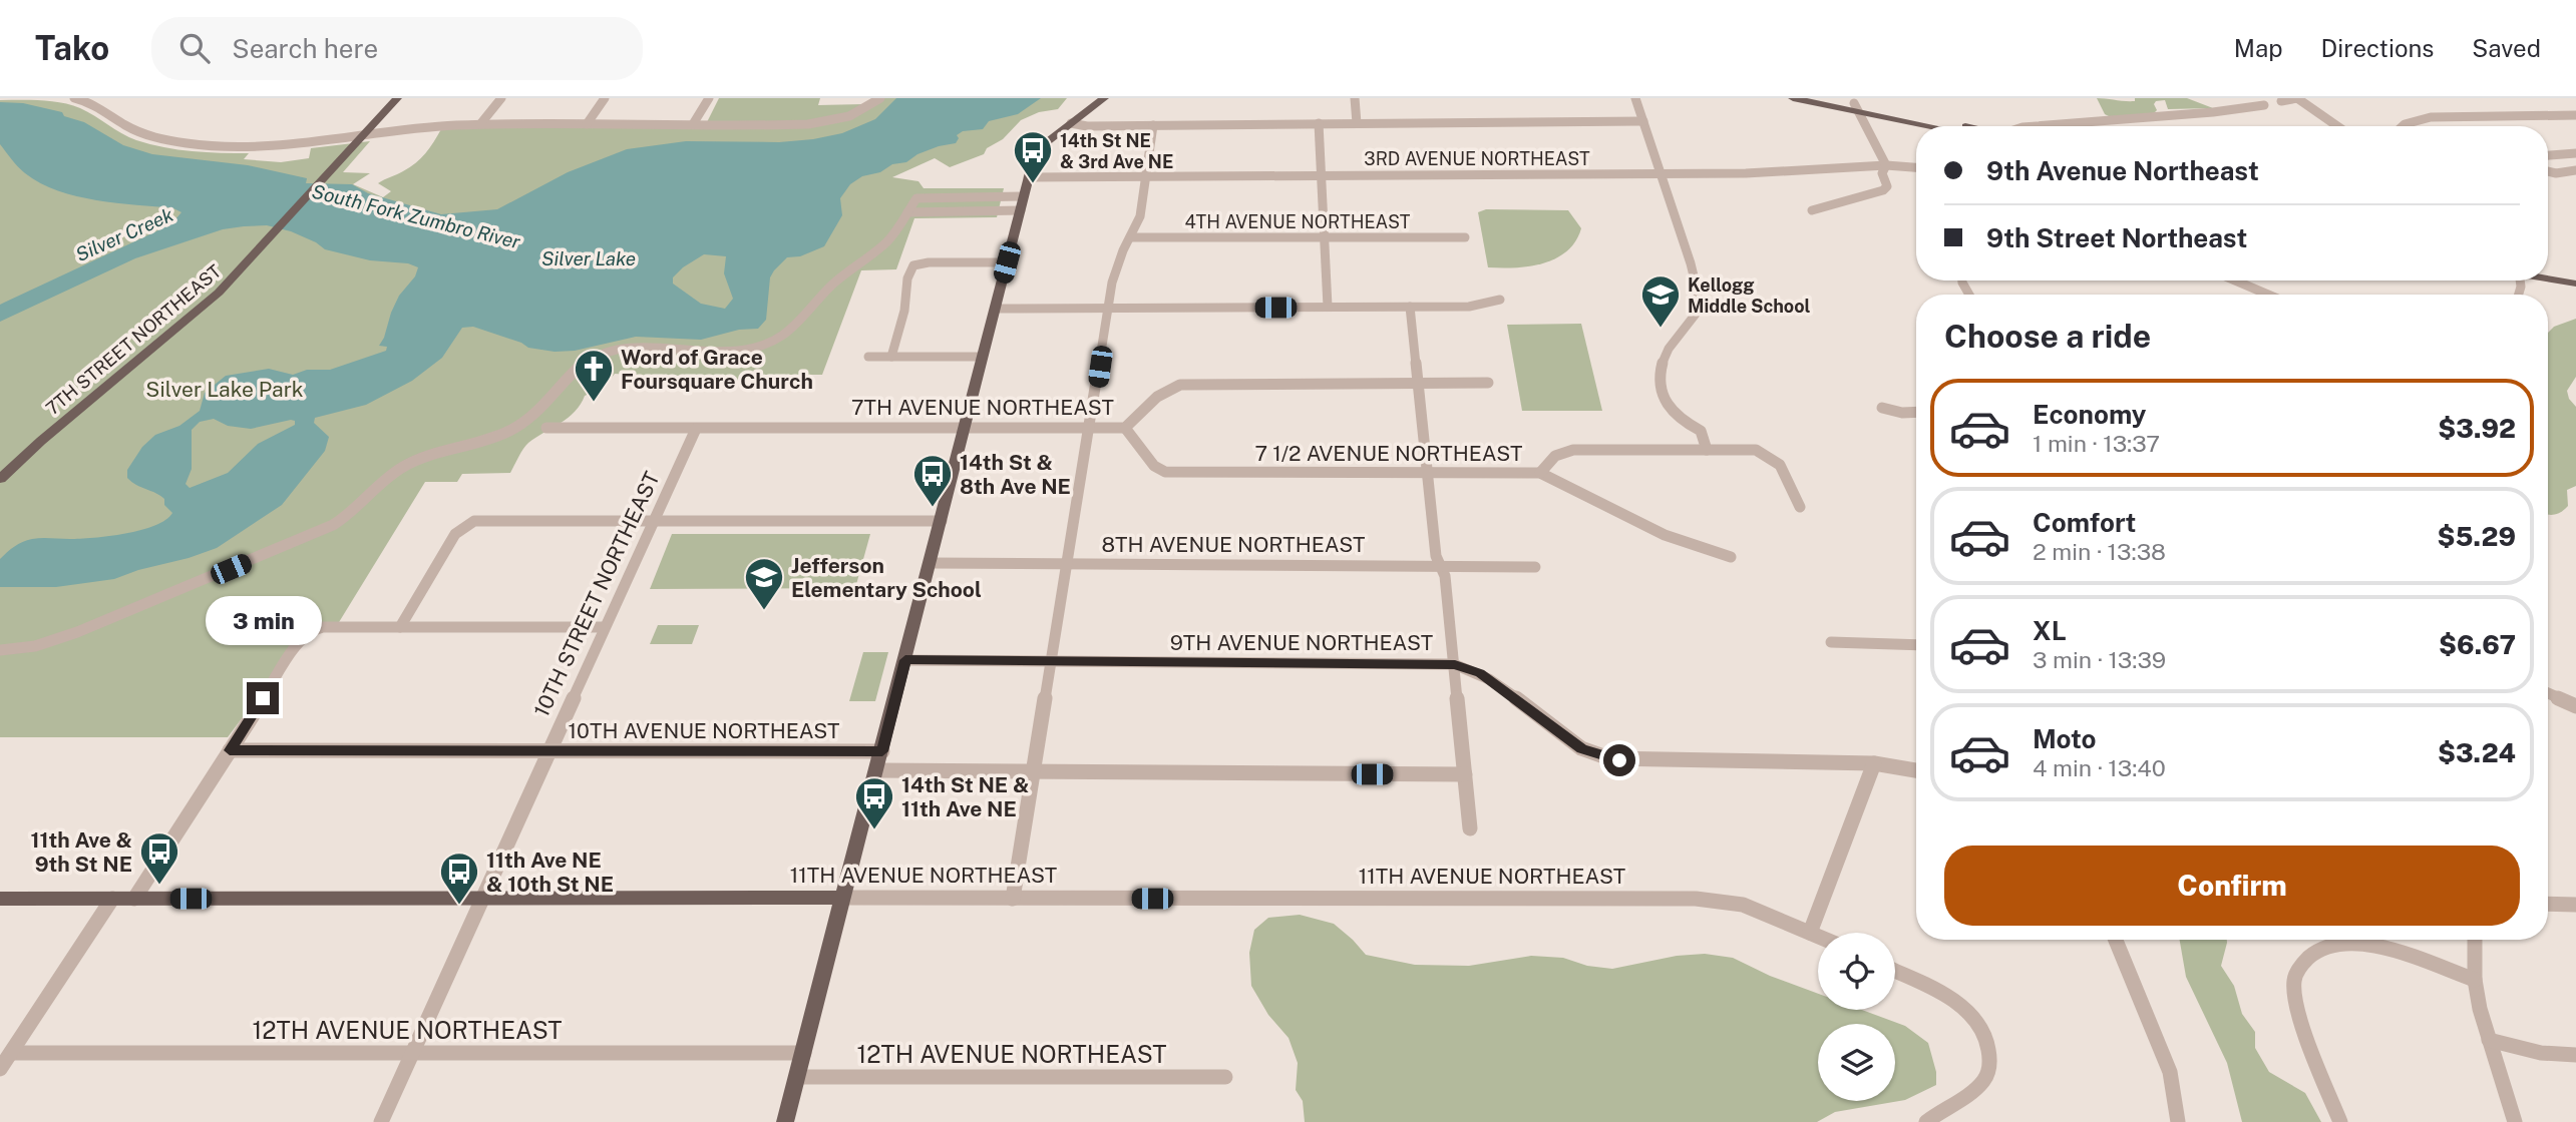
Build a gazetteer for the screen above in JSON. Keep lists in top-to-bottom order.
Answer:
{
  "streets": {
    "main road": ["7TH STREET NORTHEAST", "11TH AVENUE NORTHEAST"],
    "street": [
      "3RD AVENUE NORTHEAST",
      "4TH AVENUE NORTHEAST",
      "7TH AVENUE NORTHEAST",
      "7 1/2 AVENUE NORTHEAST",
      "8TH AVENUE NORTHEAST",
      "10TH STREET NORTHEAST",
      "9TH AVENUE NORTHEAST",
      "10TH AVENUE NORTHEAST",
      "12TH AVENUE NORTHEAST"
    ]
  },
  "crossings": [
    ["7TH AVENUE NORTHEAST", "7 1/2 AVENUE NORTHEAST"],
    ["7TH AVENUE NORTHEAST", "10TH STREET NORTHEAST"],
    ["10TH STREET NORTHEAST", "10TH AVENUE NORTHEAST"],
    ["10TH STREET NORTHEAST", "11TH AVENUE NORTHEAST"],
    ["10TH STREET NORTHEAST", "12TH AVENUE NORTHEAST"]
  ],
  "water": ["South Fork Zumbro River", "Silver Creek", "Silver Lake"],
  "parks": ["Silver Lake Park"],
  "places": {
    "bus stop": [
      "14th St NE & 3rd Ave NE",
      "14th St & 8th Ave NE",
      "14th St NE & 11th Ave NE",
      "11th Ave & 9th St NE",
      "11th Ave NE & 10th St NE"
    ],
    "school or university": ["Kellogg Middle School", "Jefferson Elementary School"],
    "church": ["Word of Grace Foursquare Church"]
  },
  "page": {
    "header": "Tako",
    "search": "Search here",
    "nav": ["Map", "Directions", "Saved"],
    "banner": ["9th Avenue Northeast", "9th Street Northeast"],
    "heading": "Choose a ride",
    "list": [
      {
        "name": "Economy",
        "note": "1 min · 13:37",
        "value": "$3.92"
      },
      {
        "name": "Comfort",
        "note": "2 min · 13:38",
        "value": "$5.29"
      },
      {
        "name": "XL",
        "note": "3 min · 13:39",
        "value": "$6.67"
      },
      {
        "name": "Moto",
        "note": "4 min · 13:40",
        "value": "$3.24"
      }
    ],
    "bubble": "3 min",
    "buttons": "Confirm"
  }
}
